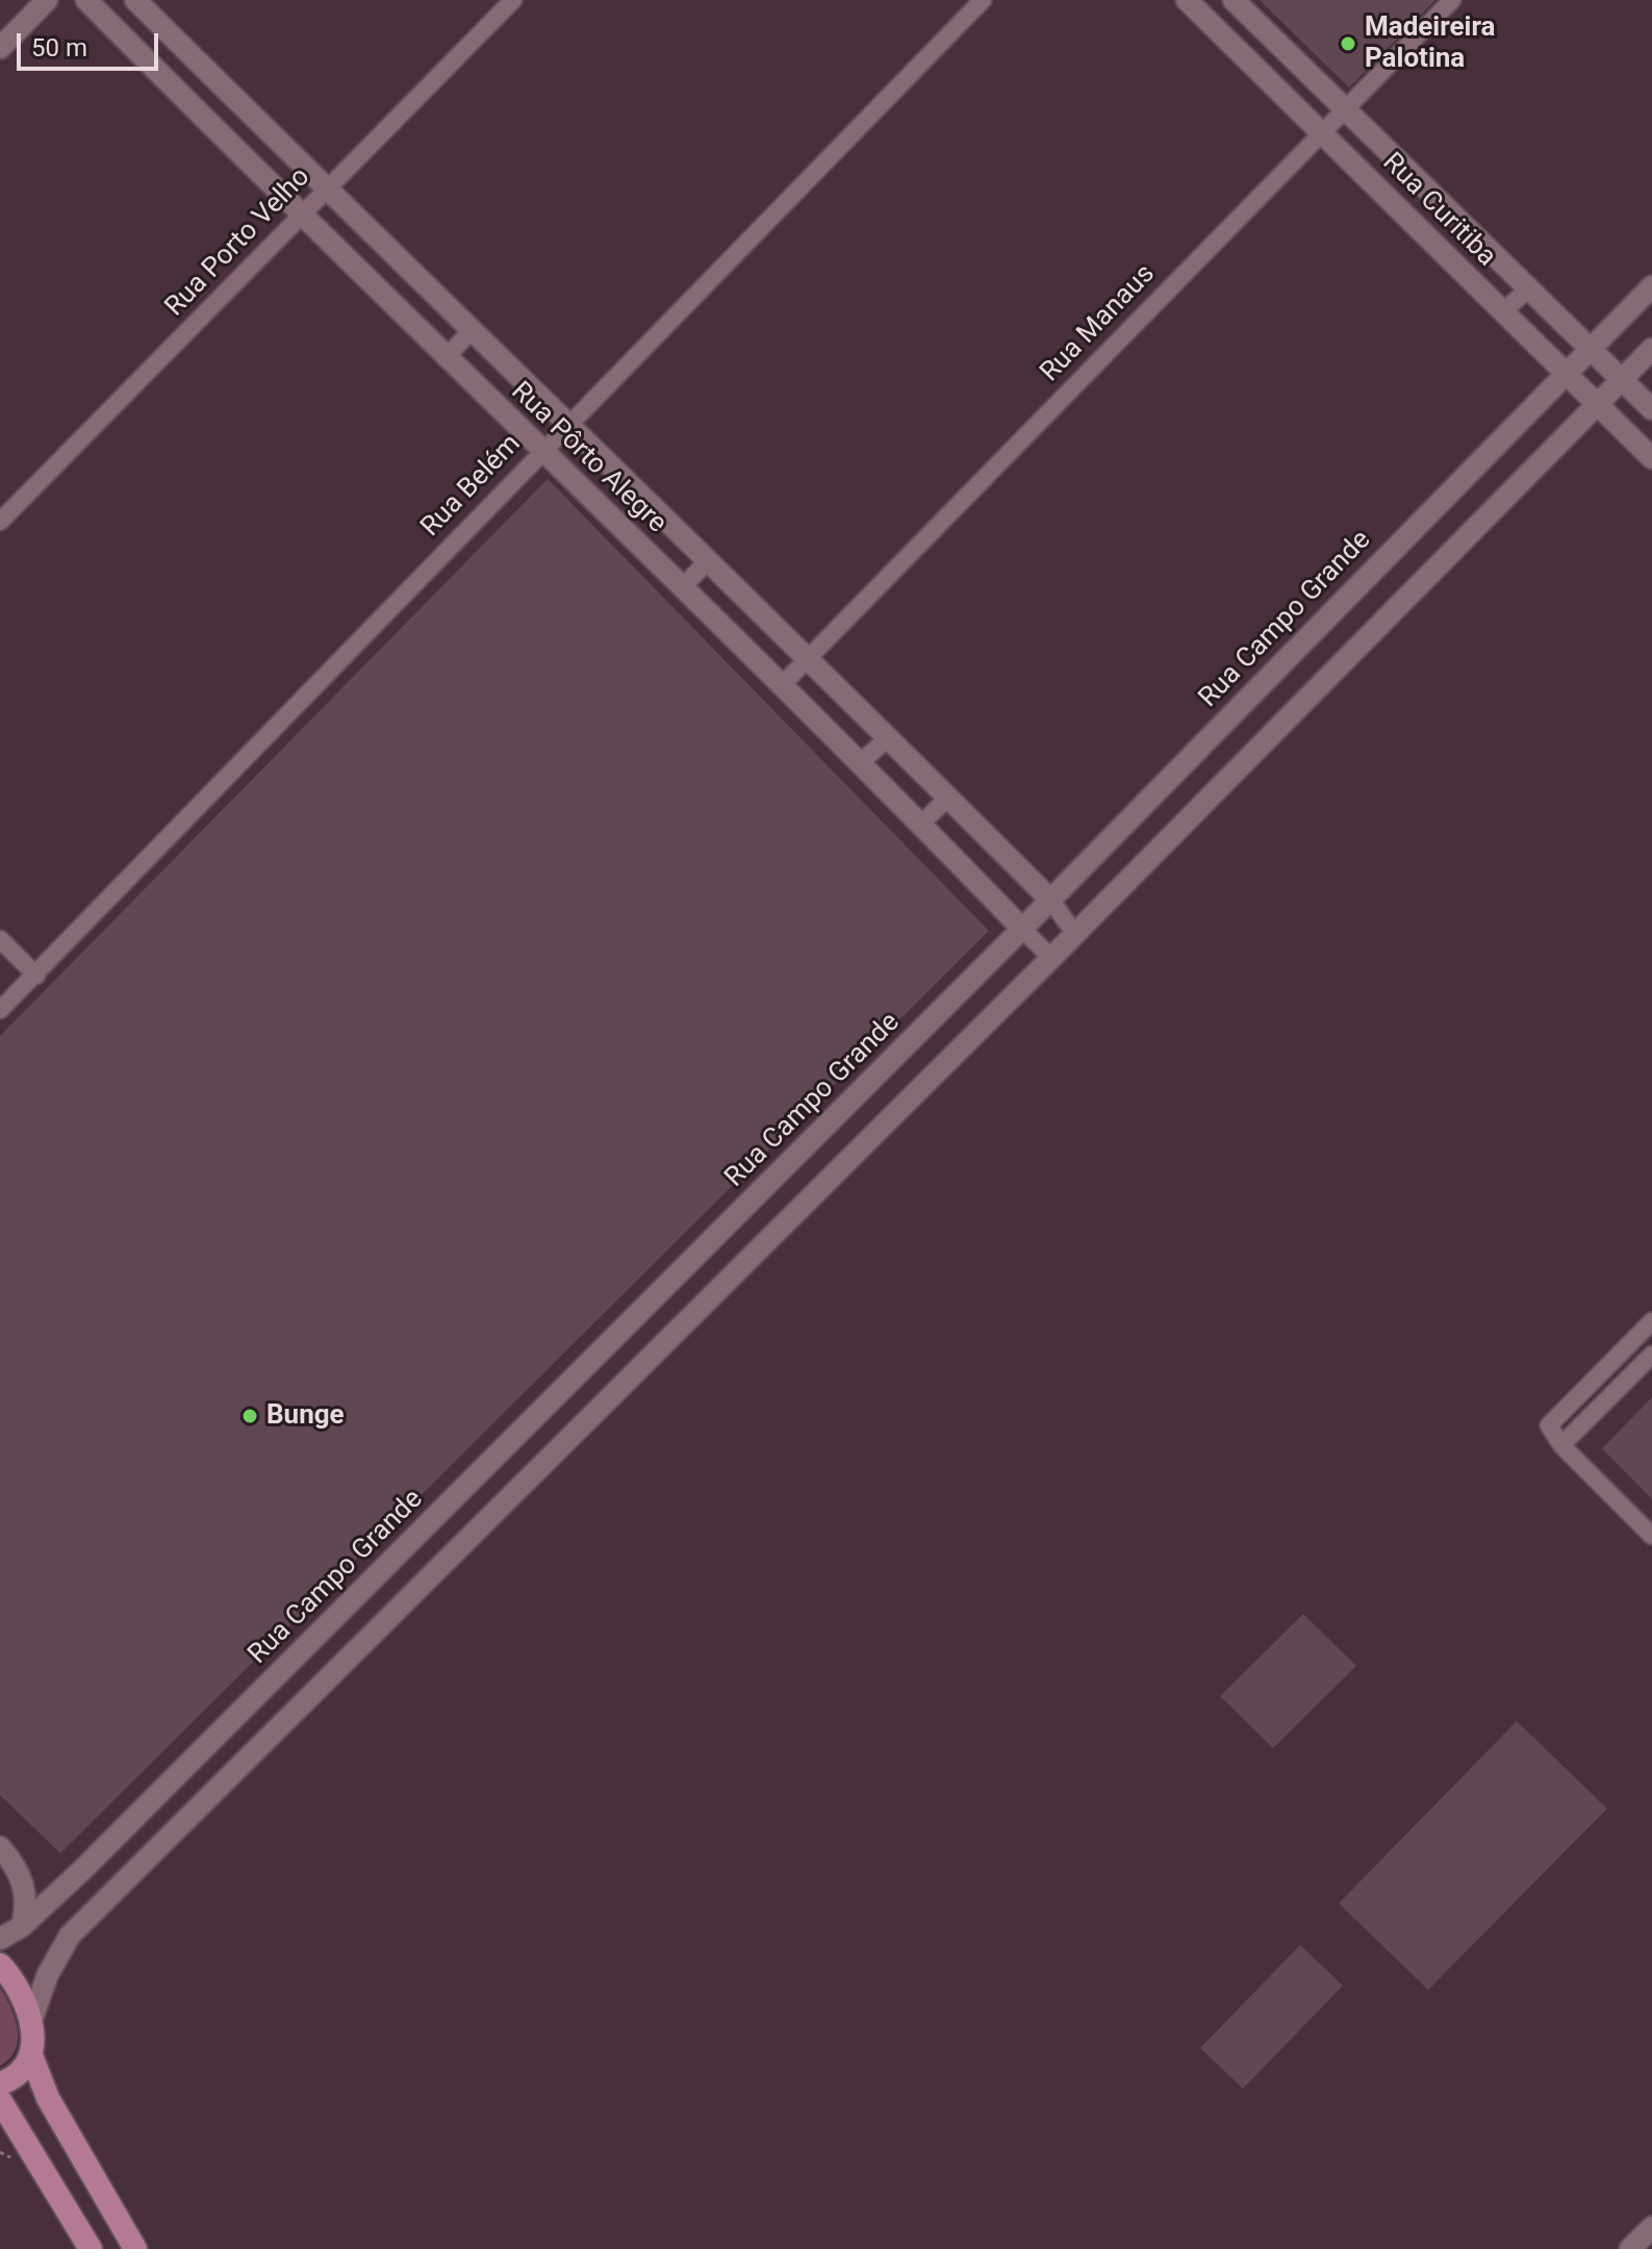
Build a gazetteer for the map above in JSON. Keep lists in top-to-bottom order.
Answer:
{
  "streets": {
    "street": [
      "Rua Curitiba",
      "Rua Porto Velho",
      "Rua Manaus",
      "Rua Pôrto Alegre",
      "Rua Belém",
      "Rua Campo Grande"
    ]
  },
  "crossings": [
    ["Rua Curitiba", "Rua Manaus"],
    ["Rua Curitiba", "Rua Campo Grande"],
    ["Rua Porto Velho", "Rua Pôrto Alegre"],
    ["Rua Manaus", "Rua Pôrto Alegre"],
    ["Rua Pôrto Alegre", "Rua Belém"],
    ["Rua Pôrto Alegre", "Rua Campo Grande"]
  ],
  "places": ["Madeireira Palotina", "Bunge"],
  "scale_bar": "50 m"
}
